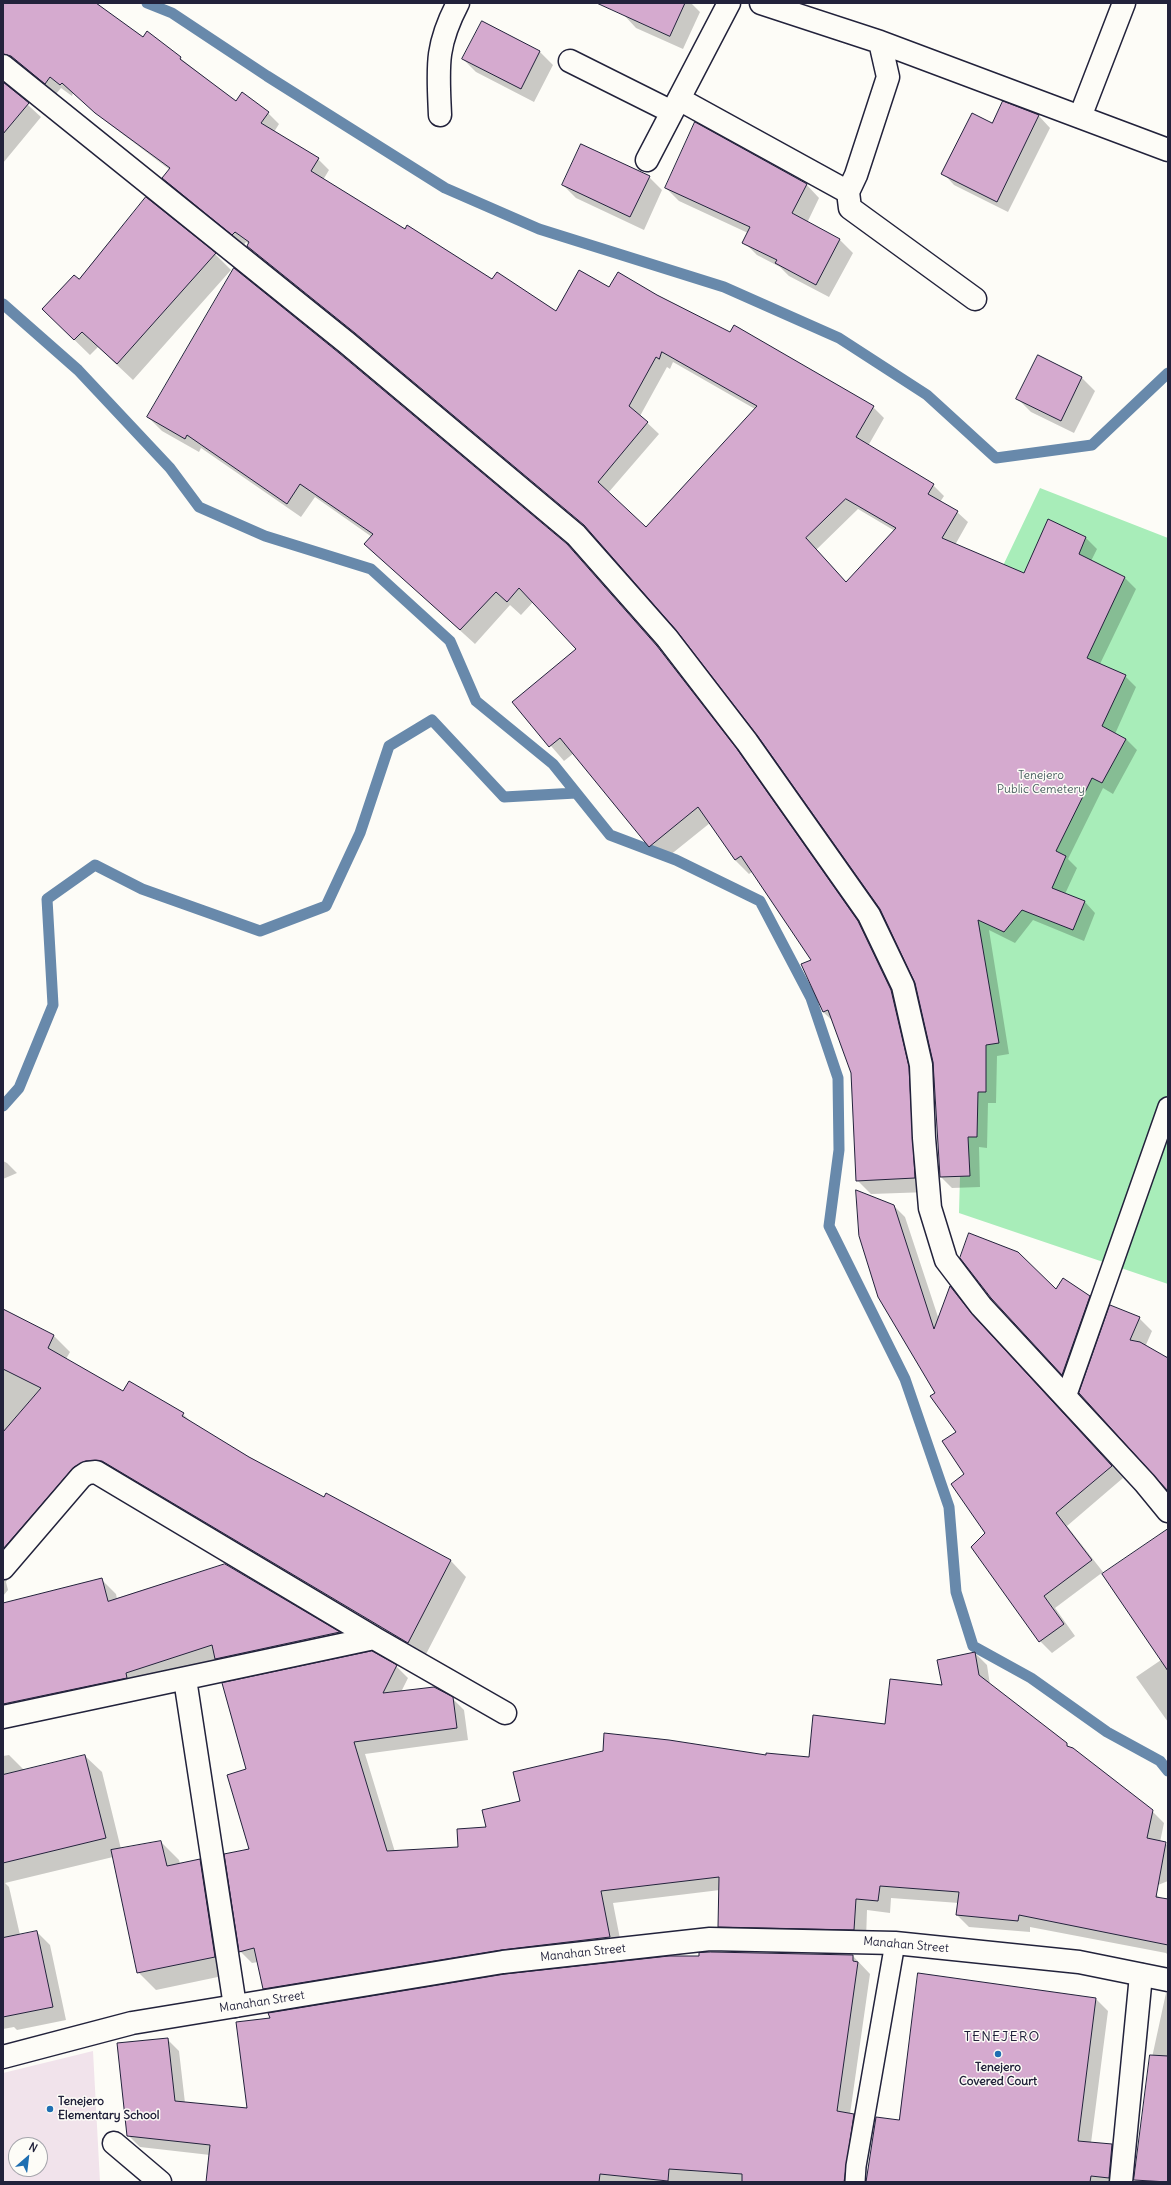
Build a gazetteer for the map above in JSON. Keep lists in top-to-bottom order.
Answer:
{
  "streets": {
    "street": ["Manahan Street"]
  },
  "districts": ["TENEJERO"],
  "parks": ["Tenejero Public Cemetery"],
  "places": ["Tenejero Covered Court", "Tenejero Elementary School"],
  "north": "top right"
}
